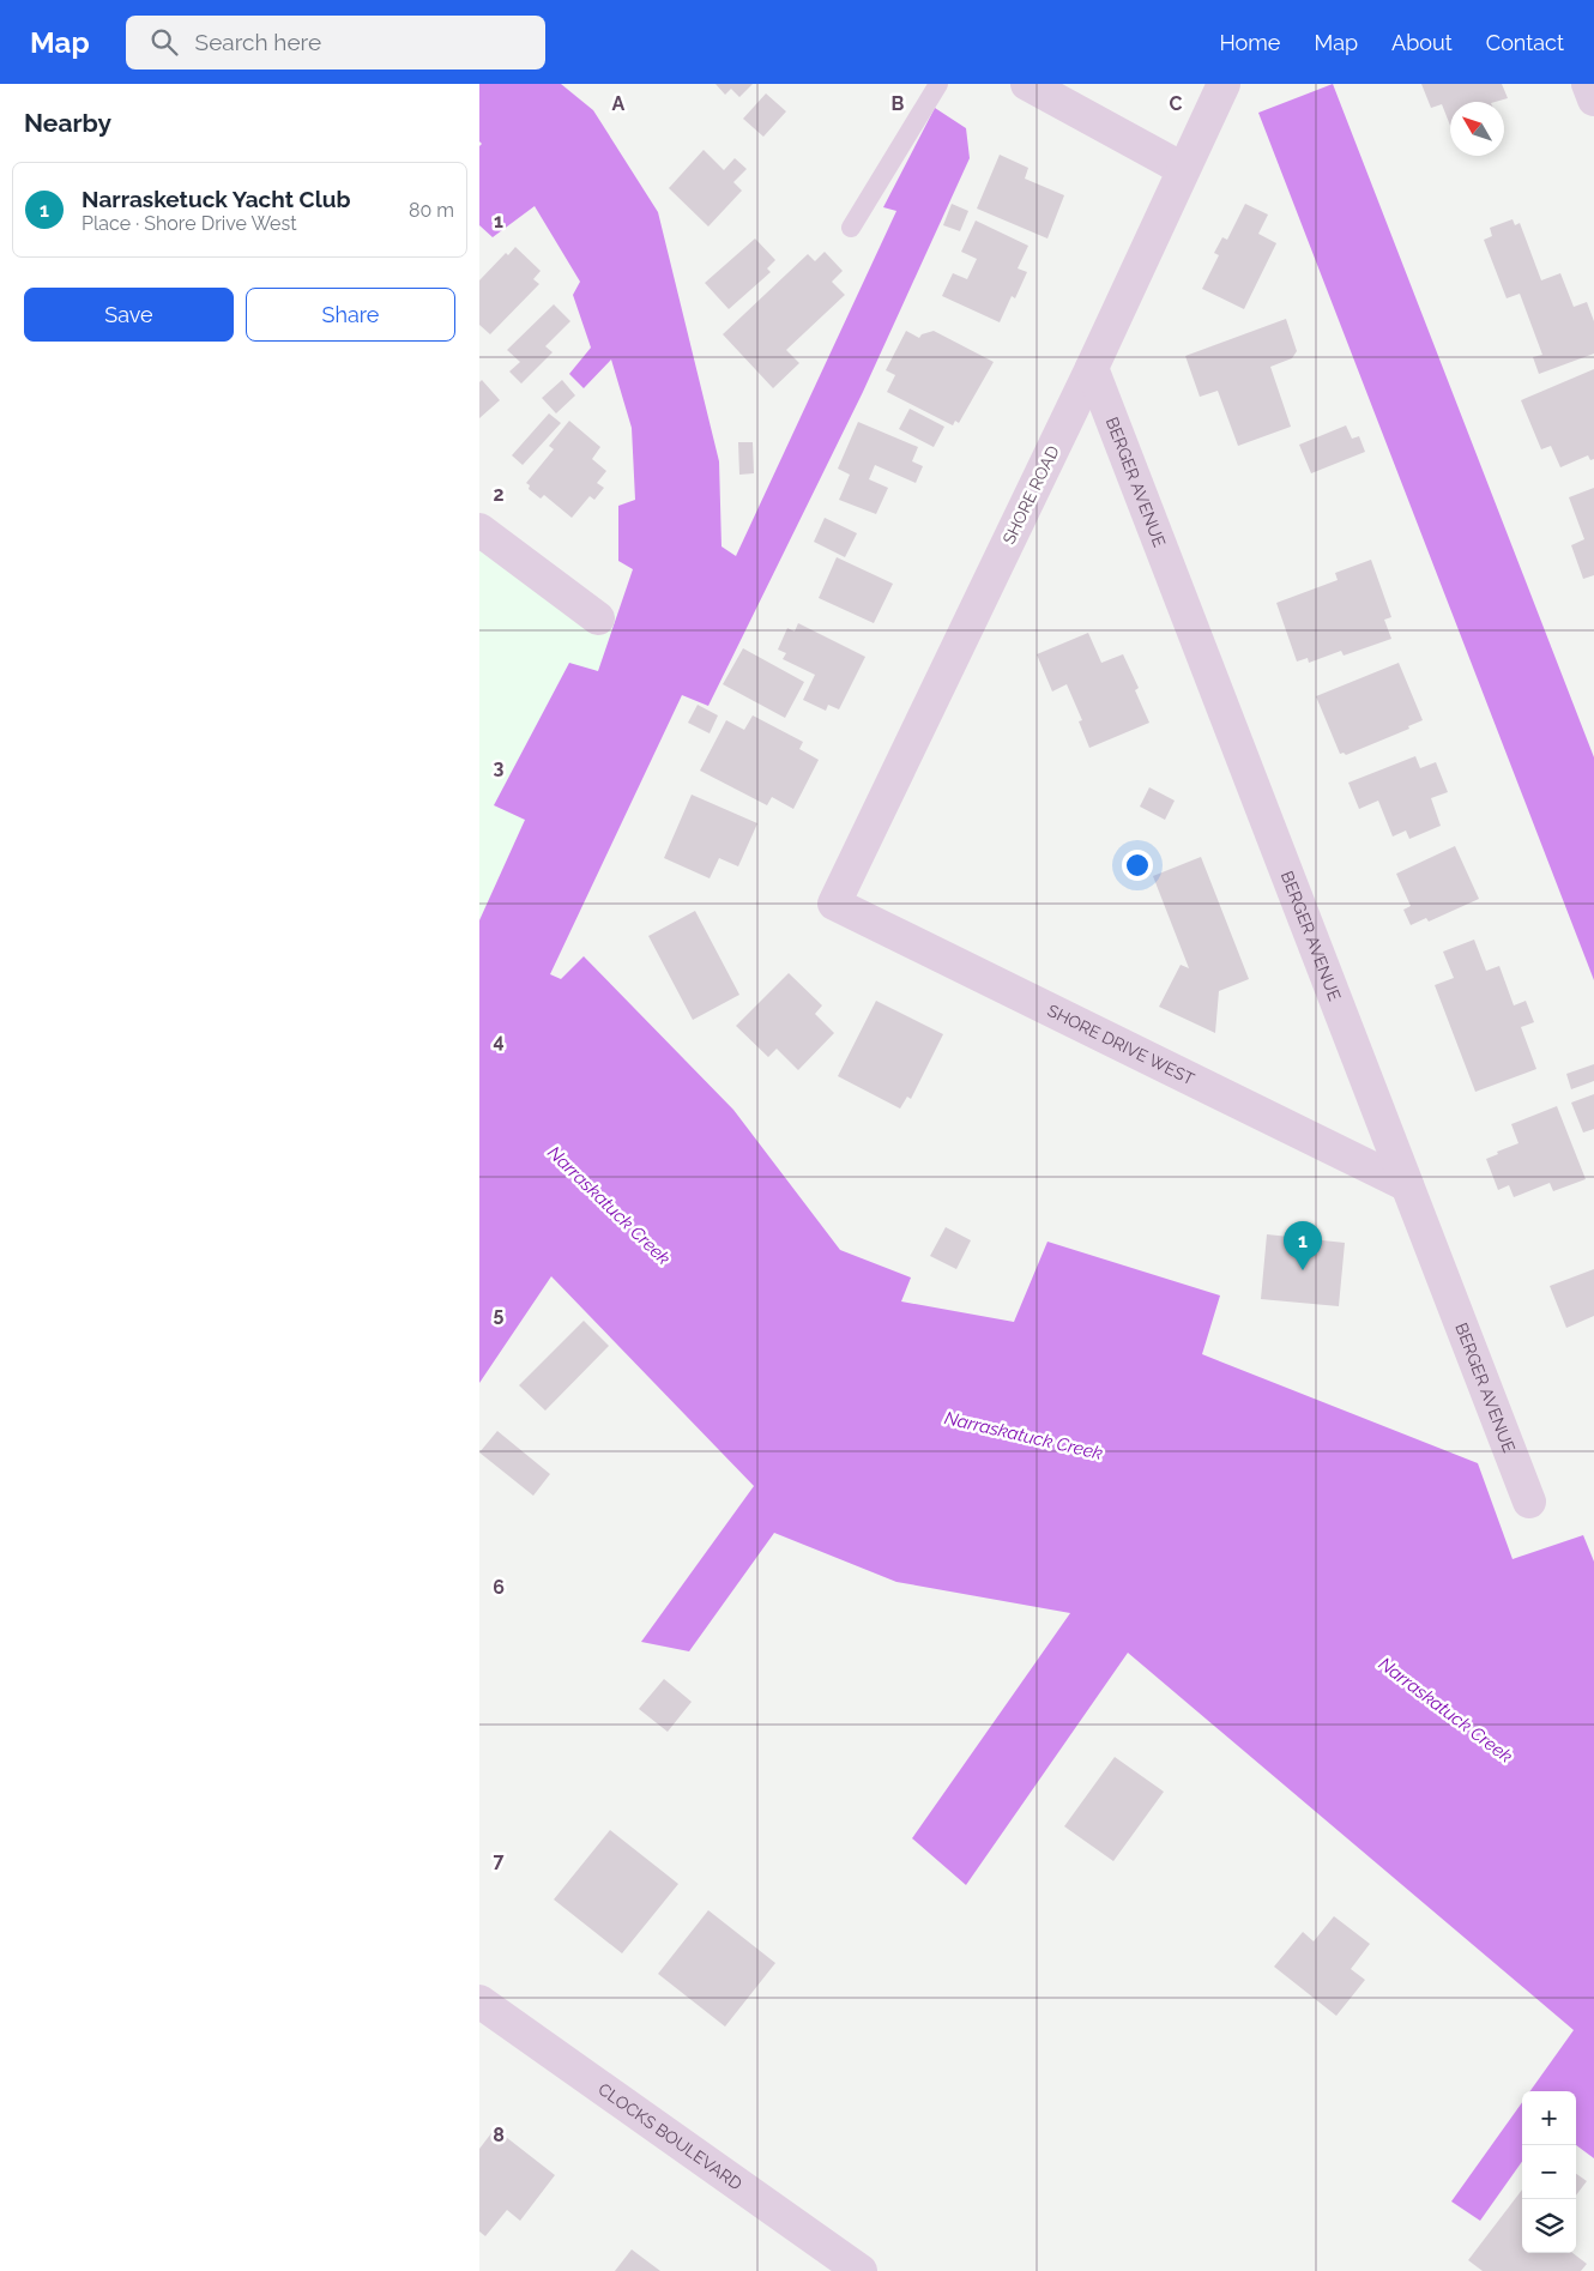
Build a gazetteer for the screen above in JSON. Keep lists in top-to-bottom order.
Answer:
{
  "streets": {
    "street": [
      "BERGER AVENUE",
      "SHORE ROAD",
      "SHORE DRIVE WEST",
      "CLOCKS BOULEVARD"
    ]
  },
  "crossings": [
    ["BERGER AVENUE", "SHORE ROAD"],
    ["BERGER AVENUE", "SHORE DRIVE WEST"],
    ["SHORE ROAD", "SHORE DRIVE WEST"]
  ],
  "water": ["Narraskatuck Creek"],
  "north": "top left",
  "page": {
    "header": "Map",
    "search": "Search here",
    "nav": [
      "Home",
      "Map",
      "About",
      "Contact"
    ],
    "heading": "Nearby",
    "list": [
      {
        "mark": "1",
        "name": "Narrasketuck Yacht Club",
        "note": "Place · Shore Drive West",
        "value": "80 m"
      }
    ],
    "buttons": ["Save", "Share"],
    "pins": "1",
    "map_buttons": ["+", "−"]
  },
  "grid": {
    "columns": ["A", "B", "C"],
    "rows": [
      "1",
      "2",
      "3",
      "4",
      "5",
      "6",
      "7",
      "8"
    ]
  }
}
